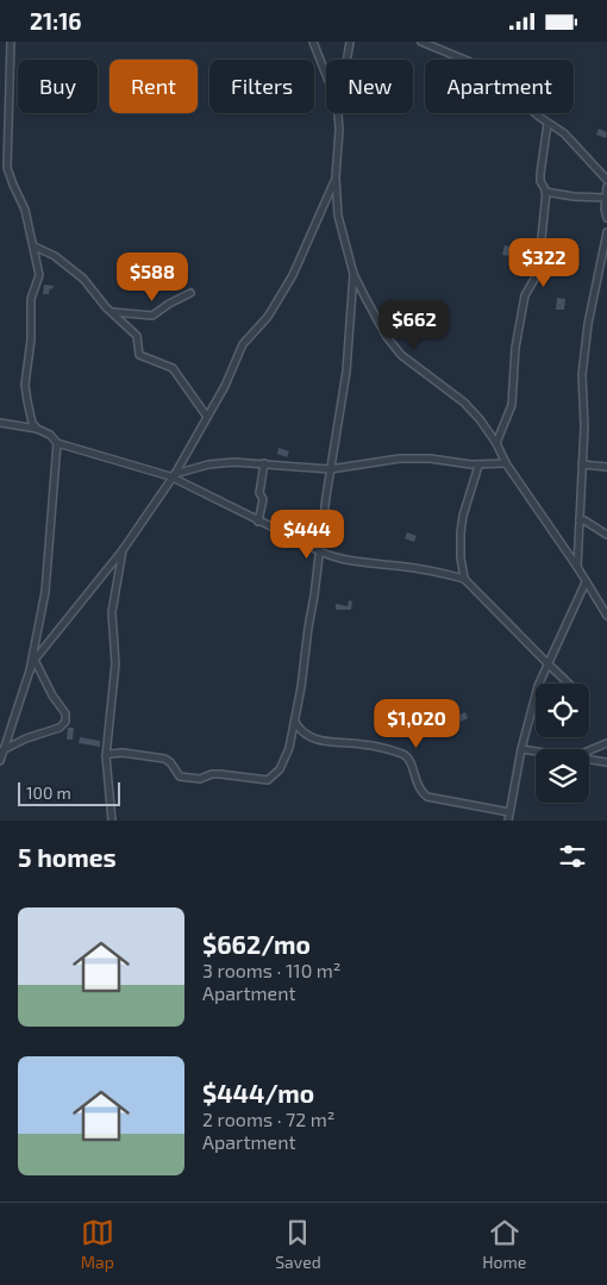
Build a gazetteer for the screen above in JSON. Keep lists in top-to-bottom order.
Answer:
{
  "scale_bar": "100 m",
  "page": {
    "status": "21:16",
    "chip": [
      "Buy",
      "Rent",
      "Filters",
      "New",
      "Apartment"
    ],
    "price": [
      "$322",
      "$588",
      "$662",
      "$444",
      "$1,020"
    ],
    "scale": "100 m",
    "heading": "5 homes",
    "list": [
      {
        "name": "$662/mo",
        "note": "3 rooms · 110 m² · Apartment"
      },
      {
        "name": "$444/mo",
        "note": "2 rooms · 72 m² · Apartment"
      }
    ],
    "tabs": ["Map", "Saved", "Home"]
  }
}
